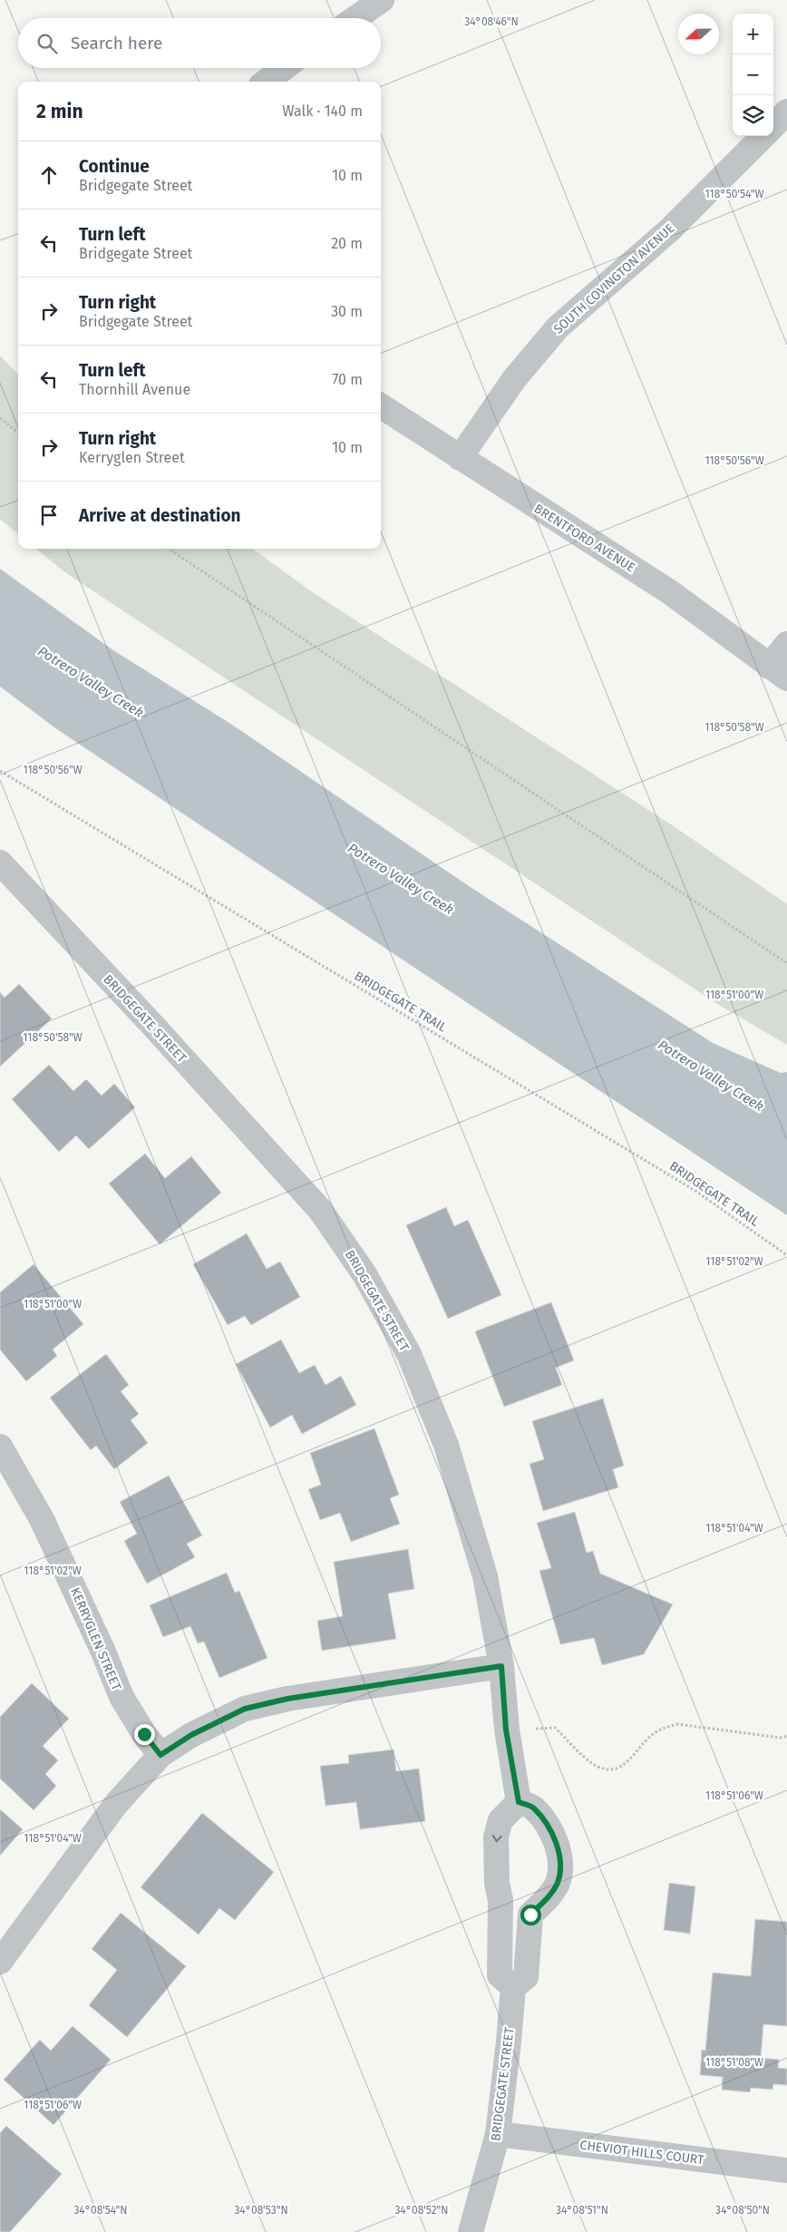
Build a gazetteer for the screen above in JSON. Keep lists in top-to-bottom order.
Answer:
{
  "streets": {
    "street": [
      "SOUTH COVINGTON AVENUE",
      "BRENTFORD AVENUE",
      "BRIDGEGATE STREET",
      "KERRYGLEN STREET",
      "CHEVIOT HILLS COURT"
    ],
    "path": ["BRIDGEGATE TRAIL"]
  },
  "crossings": [
    ["SOUTH COVINGTON AVENUE", "BRENTFORD AVENUE"],
    ["BRIDGEGATE STREET", "CHEVIOT HILLS COURT"]
  ],
  "water": ["Potrero Valley Creek"],
  "north": "left",
  "page": {
    "map_buttons": ["+", "−"],
    "search": "Search here",
    "heading": ["2 min", "Walk · 140 m"],
    "list": [
      ["Continue", "Bridgegate Street", "10 m"],
      ["Turn left", "Bridgegate Street", "20 m"],
      ["Turn right", "Bridgegate Street", "30 m"],
      ["Turn left", "Thornhill Avenue", "70 m"],
      ["Turn right", "Kerryglen Street", "10 m"],
      "Arrive at destination"
    ]
  },
  "coordinates": [
    "34°08'46\"N",
    "118°50'54\"W",
    "118°50'56\"W",
    "118°50'58\"W",
    "118°51'00\"W",
    "118°51'02\"W",
    "118°51'04\"W",
    "118°51'06\"W",
    "118°51'08\"W",
    "34°08'54\"N",
    "34°08'53\"N",
    "34°08'52\"N",
    "34°08'51\"N",
    "34°08'50\"N"
  ]
}
